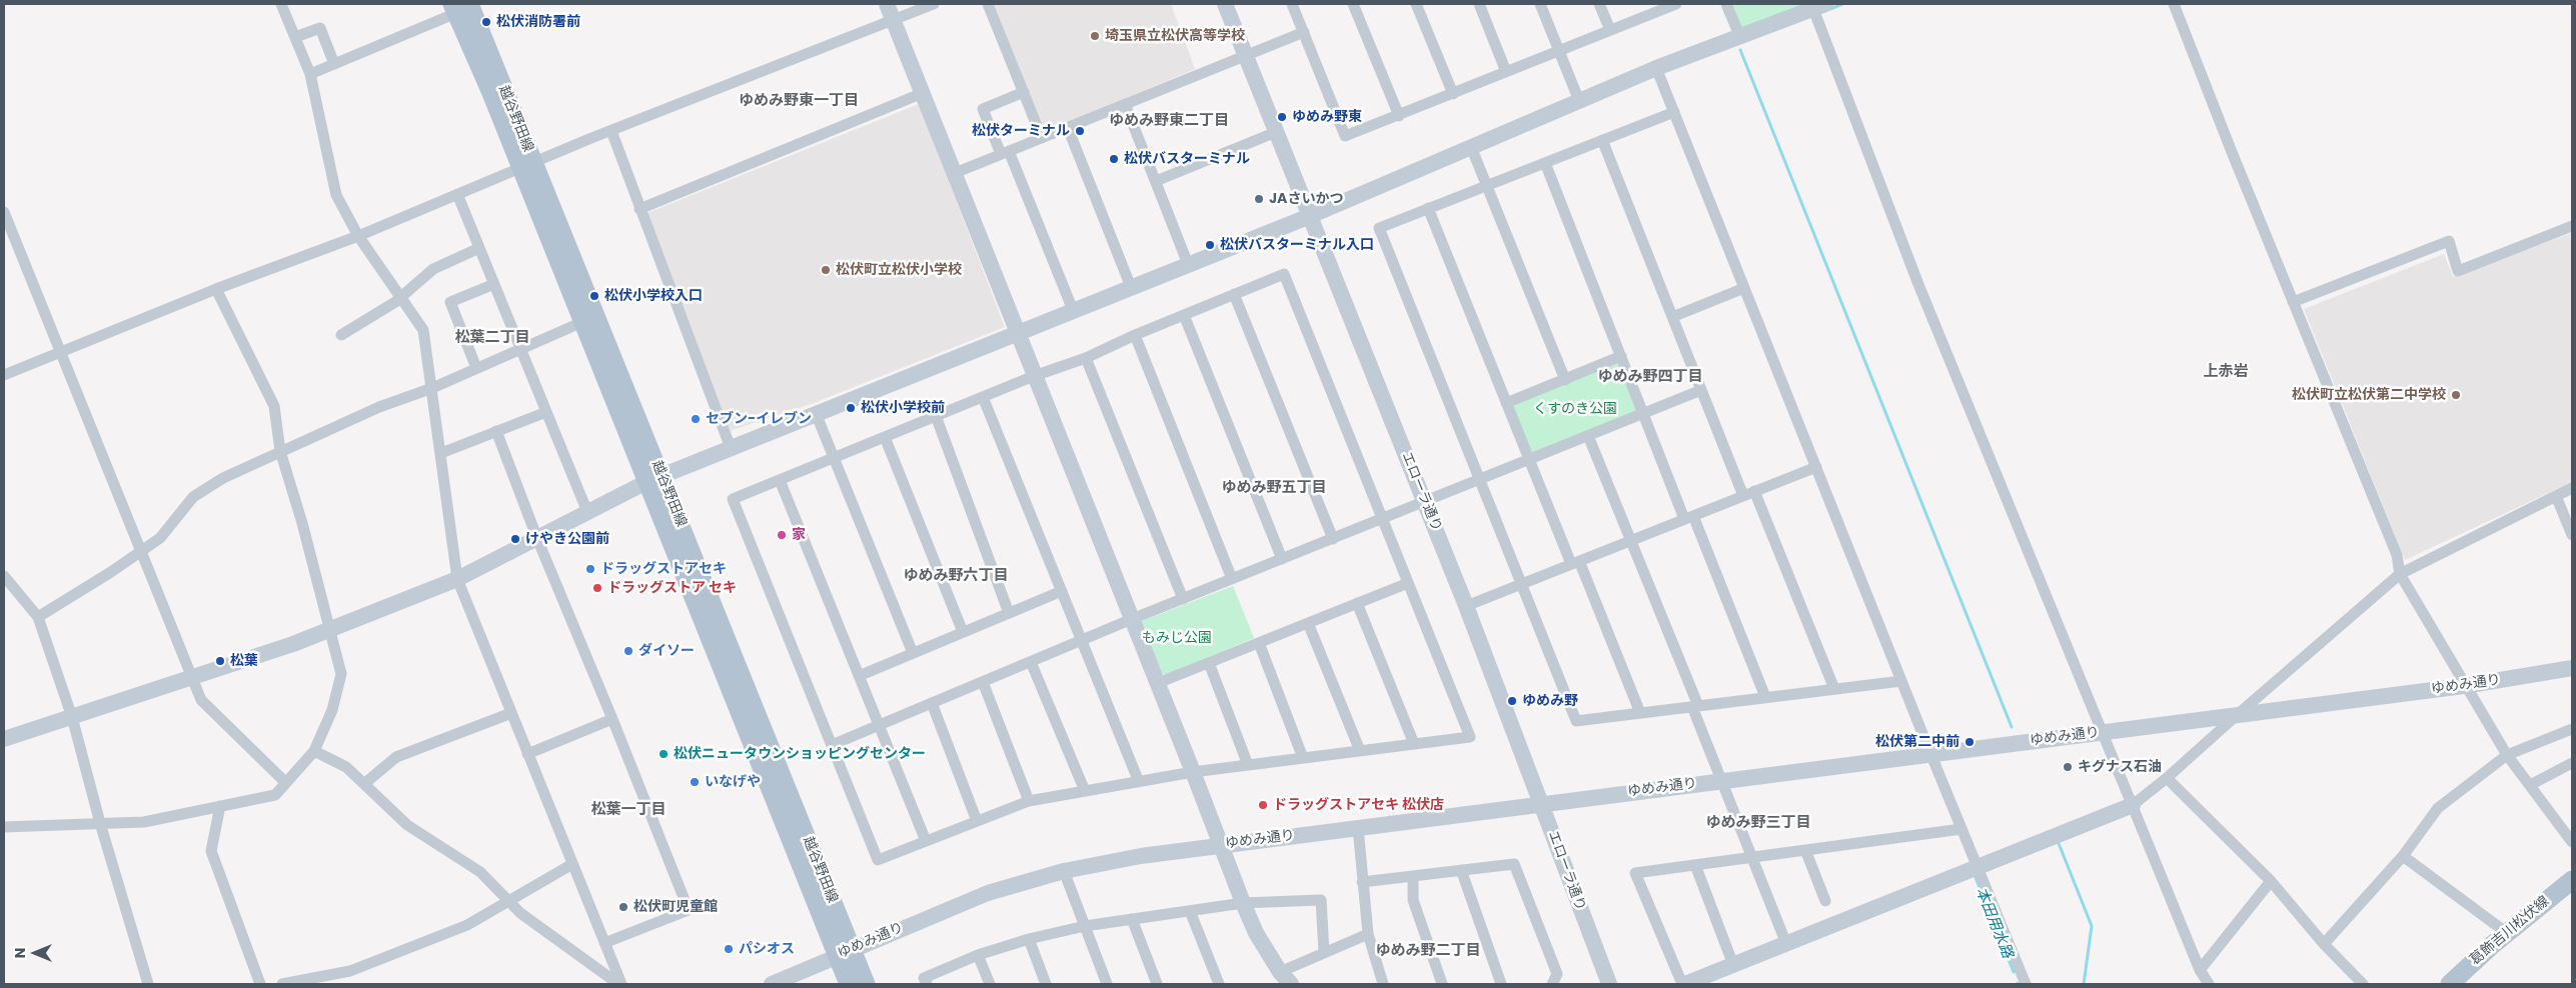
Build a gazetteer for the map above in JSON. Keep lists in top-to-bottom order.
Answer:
{
  "streets": {
    "main road": ["越谷野田線", "葛飾吉川松伏線"],
    "street": ["エローラ通り", "ゆめみ通り"]
  },
  "crossings": [
    ["越谷野田線", "ゆめみ通り"],
    ["エローラ通り", "ゆめみ通り"]
  ],
  "districts": [
    "ゆめみ野東一丁目",
    "ゆめみ野東二丁目",
    "松葉二丁目",
    "上赤岩",
    "ゆめみ野四丁目",
    "ゆめみ野五丁目",
    "ゆめみ野六丁目",
    "松葉一丁目",
    "ゆめみ野三丁目",
    "ゆめみ野二丁目"
  ],
  "water": ["本田用水路"],
  "parks": ["くすのき公園", "もみじ公園"],
  "places": [
    "松伏消防署前",
    "埼玉県立松伏高等学校",
    "ゆめみ野東",
    "松伏ターミナル",
    "松伏バスターミナル",
    "JAさいかつ",
    "松伏バスターミナル入口",
    "松伏町立松伏小学校",
    "松伏小学校入口",
    "松伏町立松伏第二中学校",
    "松伏小学校前",
    "セブン-イレブン",
    "家",
    "けやき公園前",
    "ドラッグストアセキ",
    "ドラッグストア セキ",
    "ダイソー",
    "松葉",
    "ゆめみ野",
    "松伏第二中前",
    "松伏ニュータウンショッピングセンター",
    "キグナス石油",
    "いなげや",
    "ドラッグストアセキ 松伏店",
    "松伏町児童館",
    "パシオス"
  ],
  "north": "left"
}
